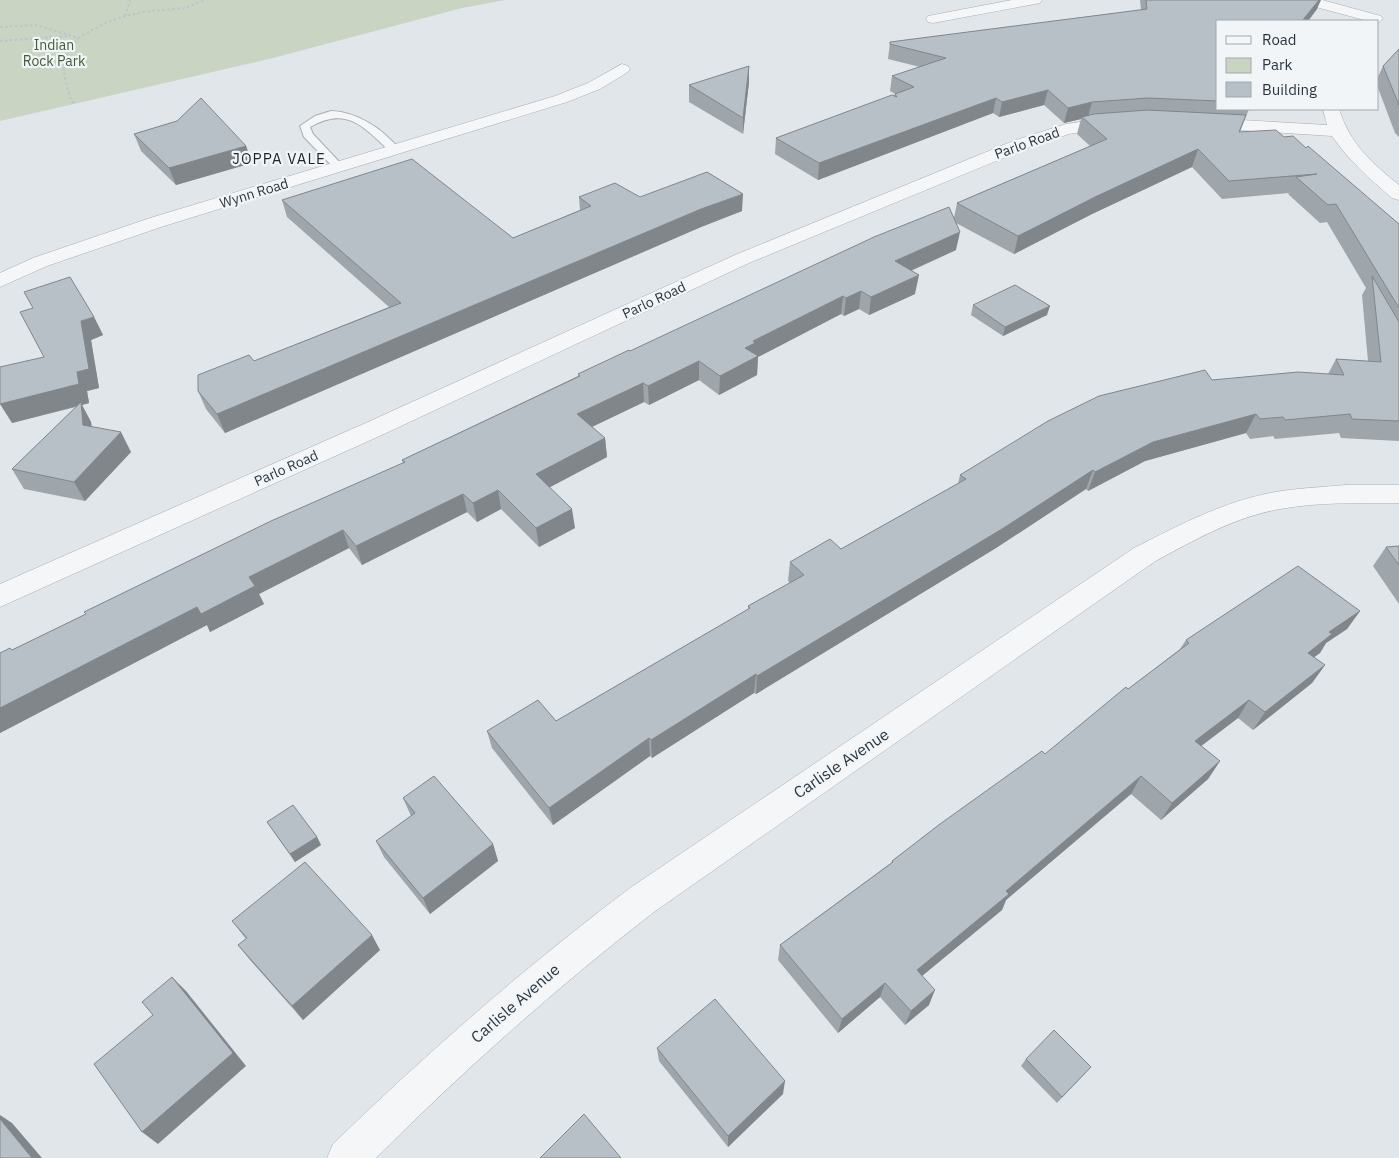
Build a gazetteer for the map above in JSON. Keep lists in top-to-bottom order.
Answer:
{
  "streets": {
    "street": ["Parlo Road", "Wynn Road", "Carlisle Avenue"]
  },
  "districts": ["JOPPA VALE"],
  "parks": ["Indian Rock Park"],
  "legend": ["Road", "Park", "Building"]
}
